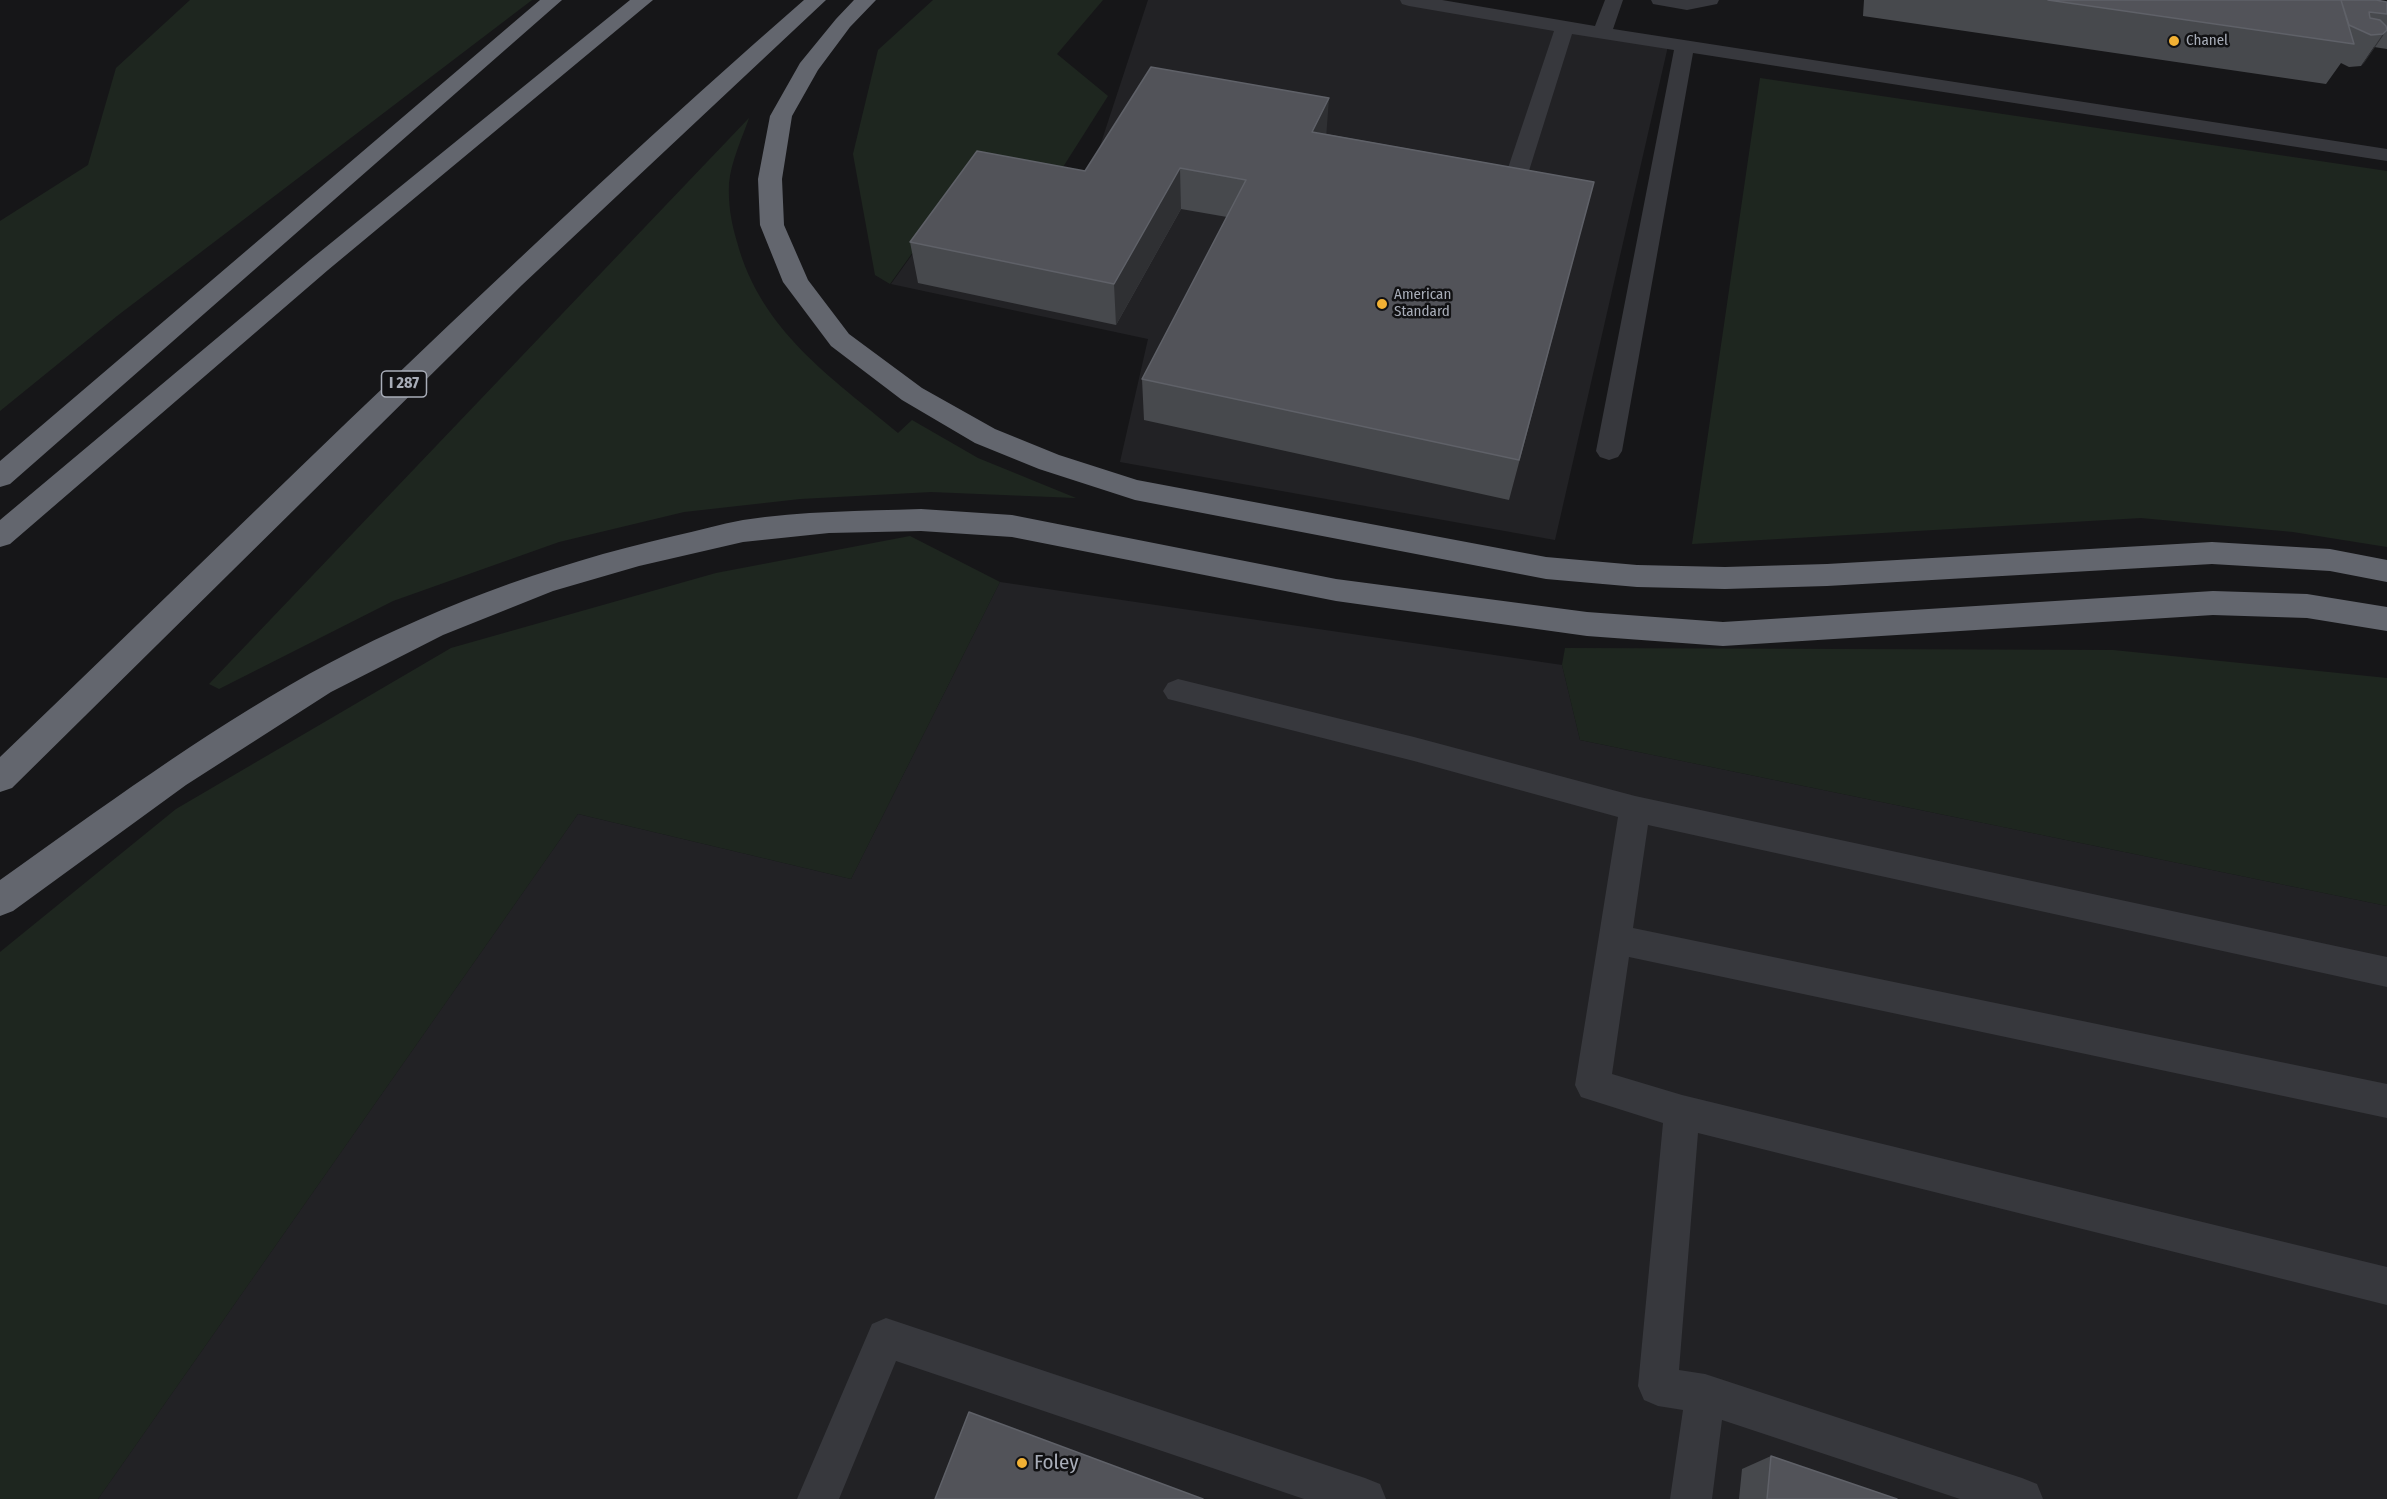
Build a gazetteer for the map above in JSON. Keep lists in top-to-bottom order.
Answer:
{
  "streets": {
    "highway": ["I 287"]
  },
  "places": ["Chanel", "American Standard", "Foley"]
}
